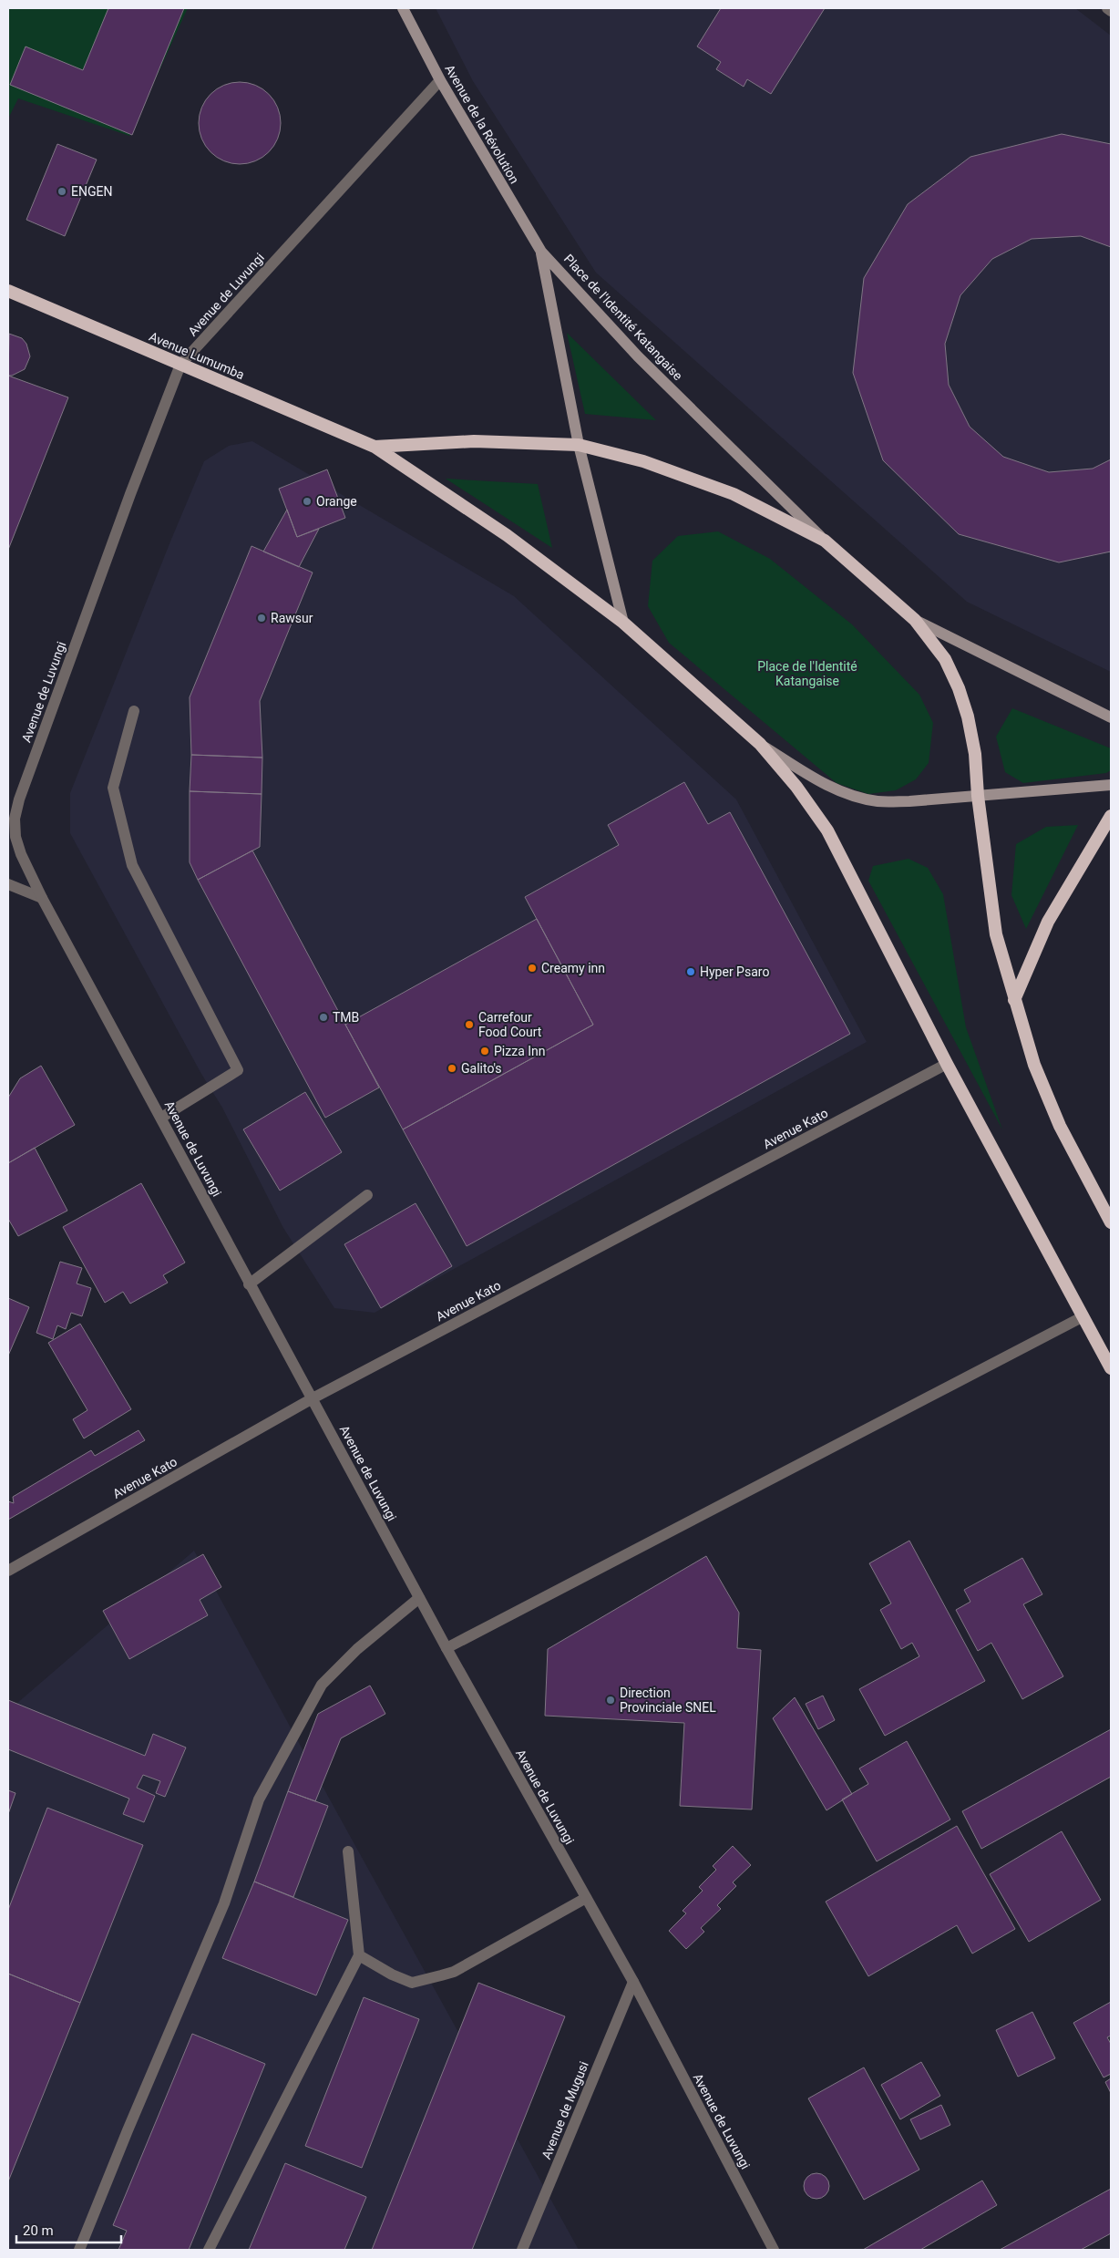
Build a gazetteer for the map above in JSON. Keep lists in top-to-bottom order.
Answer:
{
  "streets": {
    "highway": ["Place de l'Identité Katangaise", "Avenue Lumumba"],
    "main road": ["Avenue de la Révolution"],
    "street": ["Avenue de Luvungi", "Avenue Kato", "Avenue de Mugusi"]
  },
  "crossings": [
    ["Avenue de la Révolution", "Avenue de Luvungi"],
    ["Avenue de la Révolution", "Place de l'Identité Katangaise"],
    ["Avenue de Luvungi", "Avenue Lumumba"],
    ["Avenue de Luvungi", "Avenue Kato"],
    ["Avenue de Luvungi", "Avenue de Mugusi"],
    ["Place de l'Identité Katangaise", "Avenue Lumumba"]
  ],
  "parks": ["Place de l'Identité Katangaise"],
  "places": [
    "ENGEN",
    "Orange",
    "Rawsur",
    "Creamy inn",
    "Hyper Psaro",
    "TMB",
    "Carrefour Food Court",
    "Pizza Inn",
    "Galito's",
    "Direction Provinciale SNEL"
  ],
  "scale_bar": "20 m"
}
